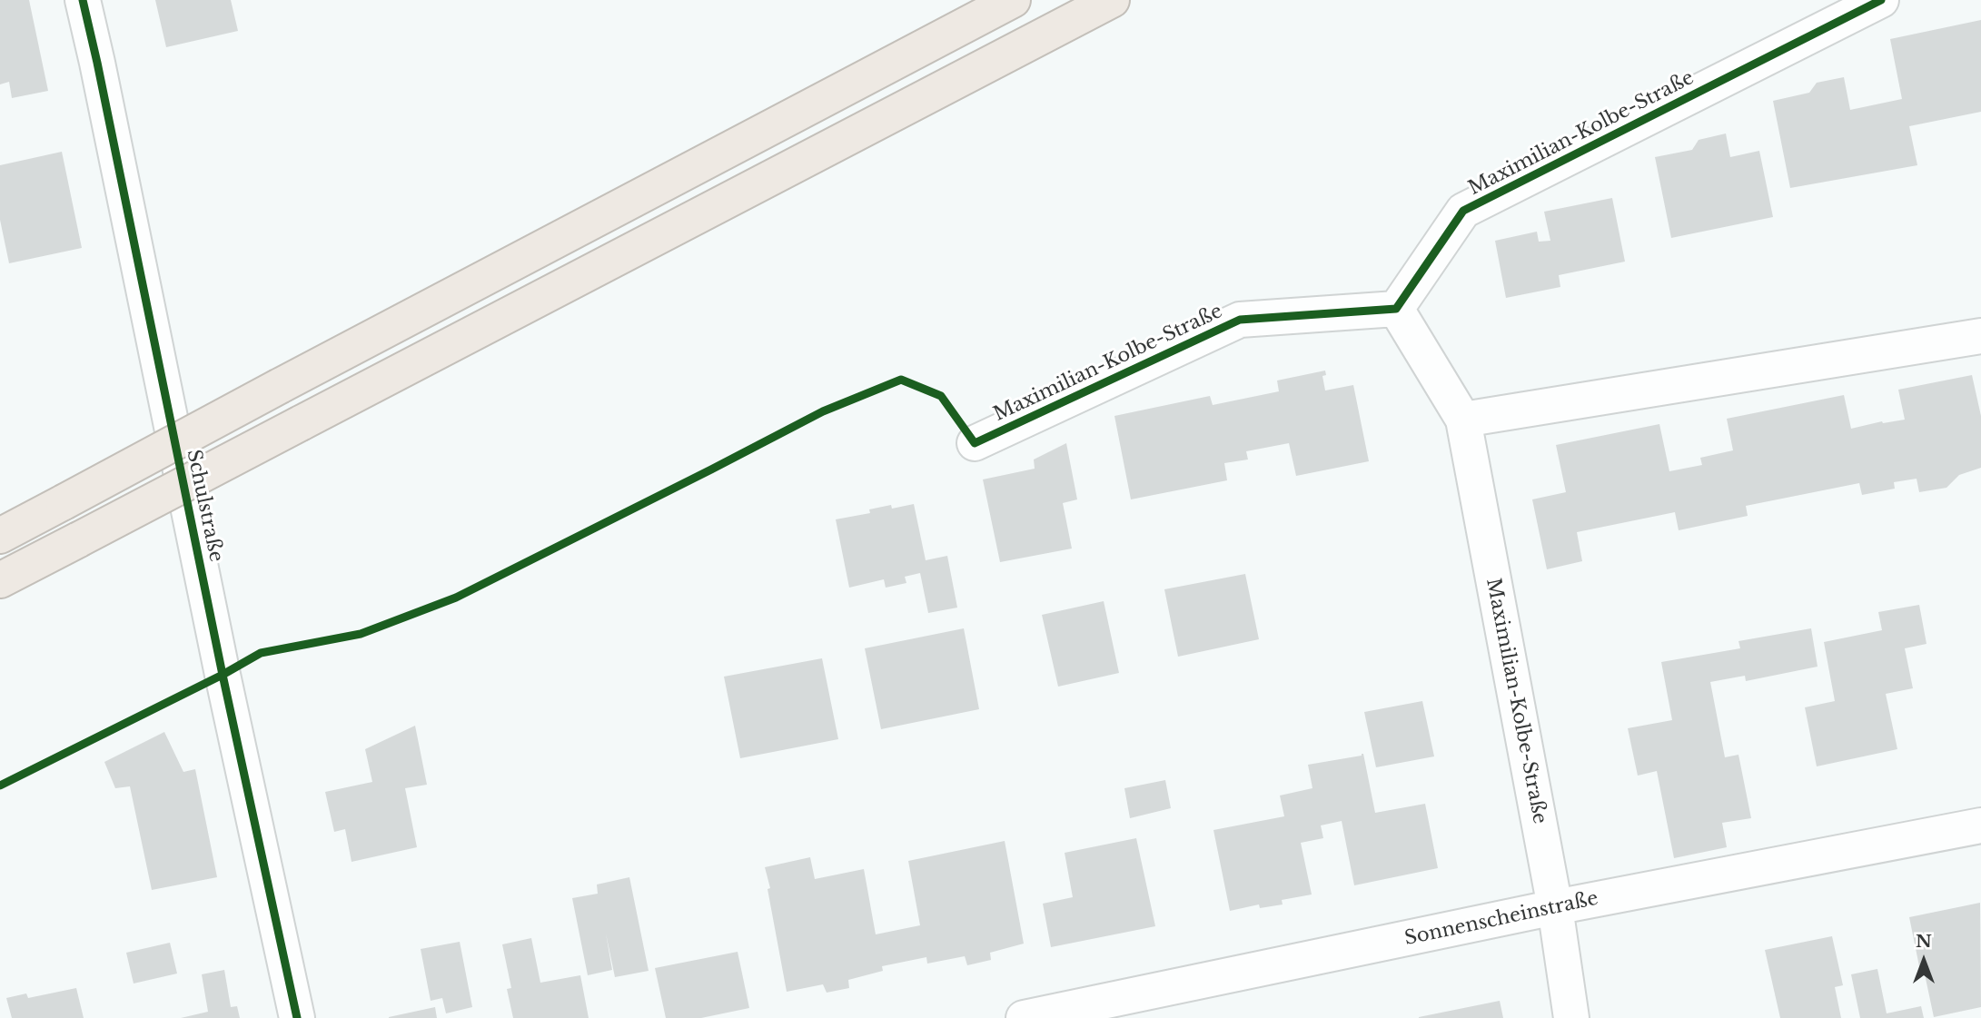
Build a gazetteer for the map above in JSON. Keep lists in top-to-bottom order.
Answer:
{
  "streets": {
    "street": ["Maximilian-Kolbe-Straße", "Schulstraße", "Sonnenscheinstraße"]
  },
  "crossings": [
    ["Maximilian-Kolbe-Straße", "Sonnenscheinstraße"]
  ],
  "north": "top"
}
